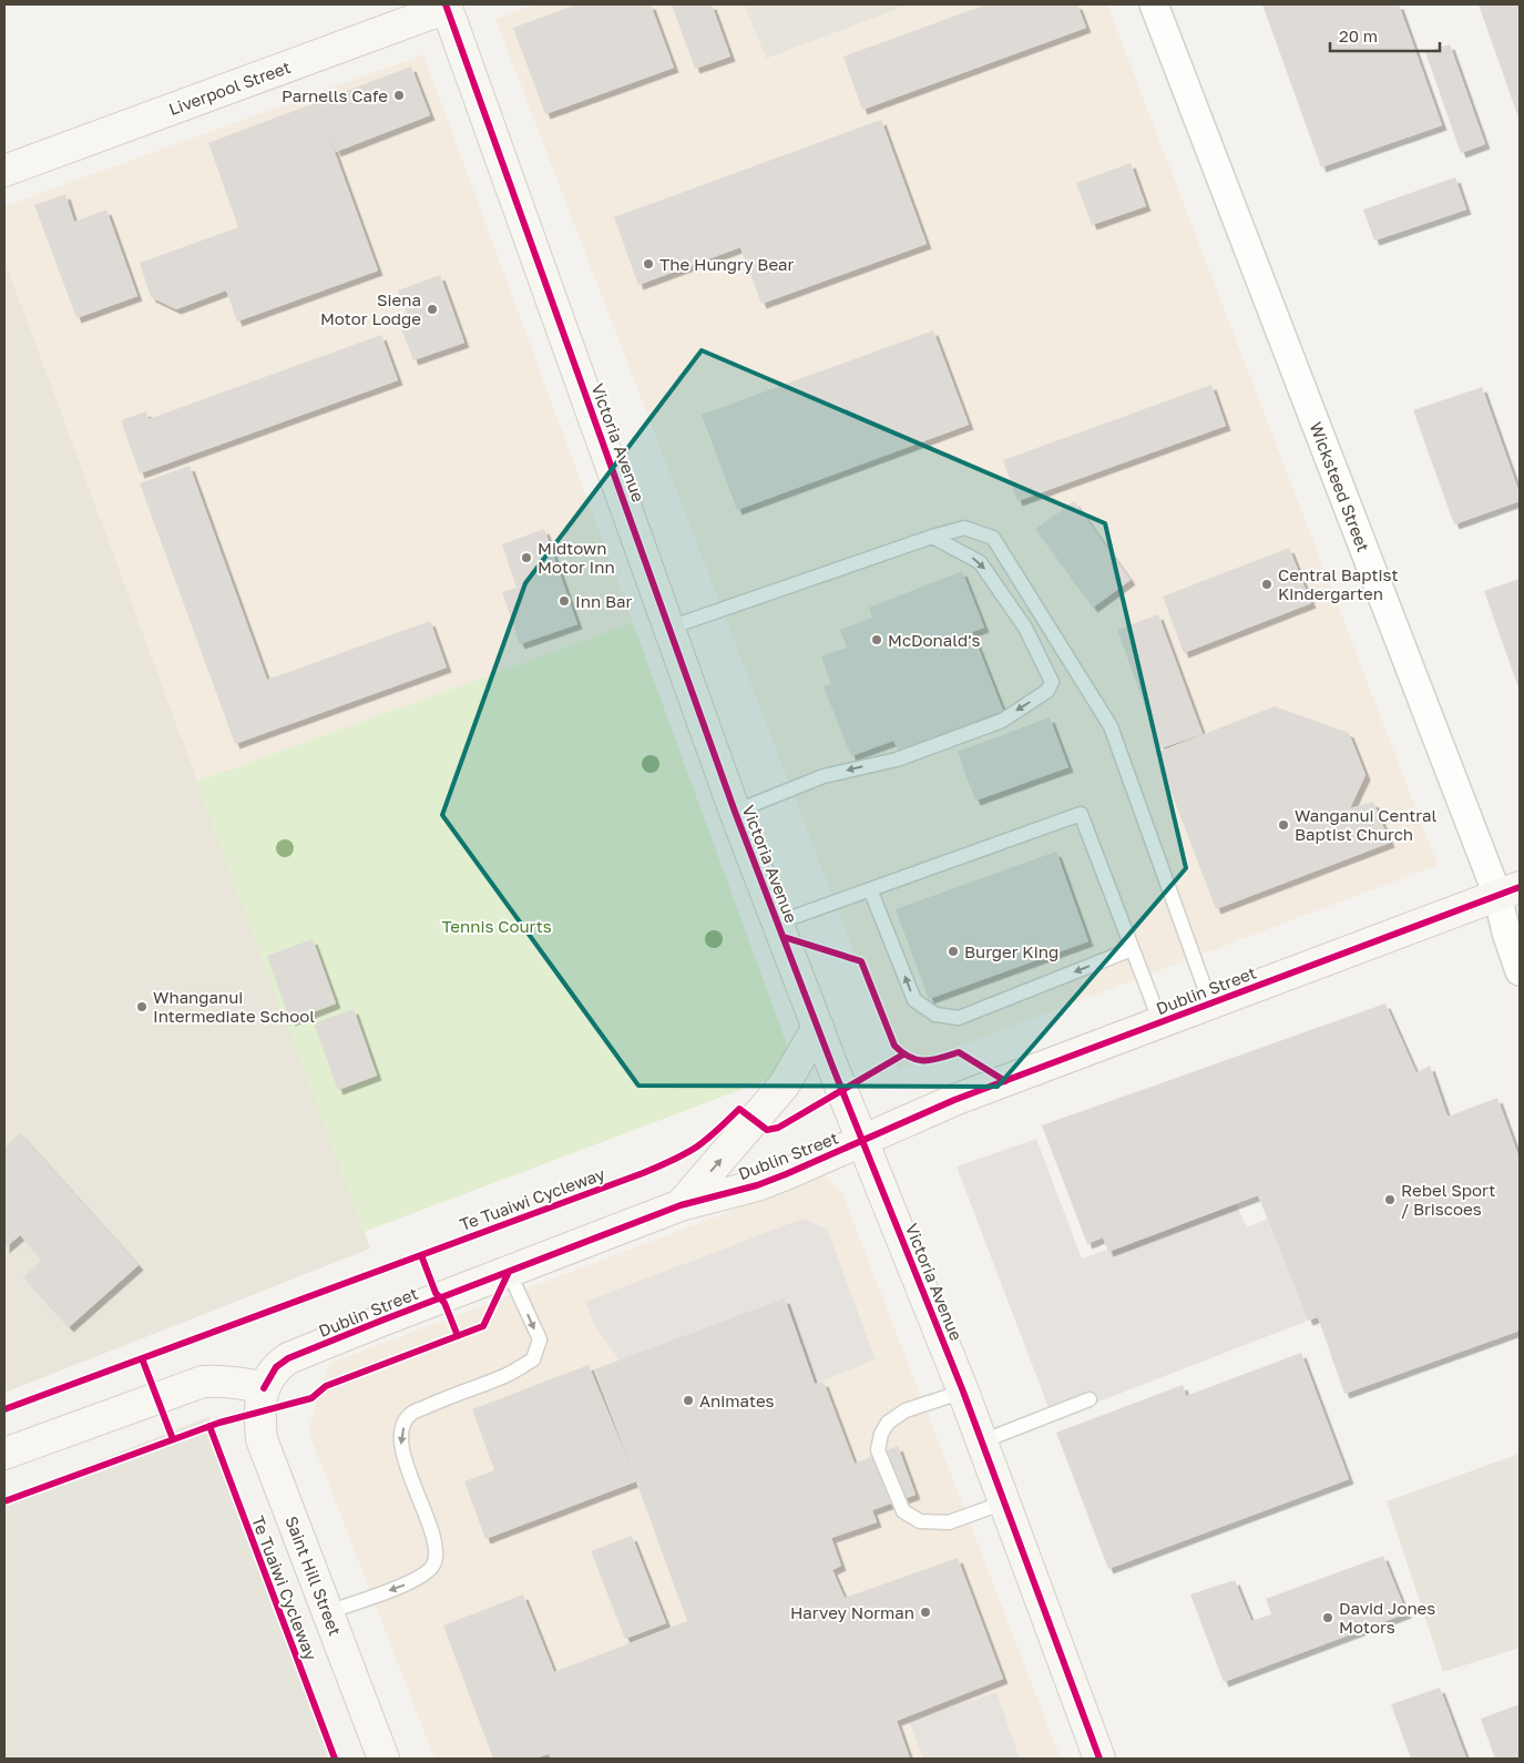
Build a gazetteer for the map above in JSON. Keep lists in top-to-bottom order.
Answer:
{
  "streets": {
    "main road": [
      "Liverpool Street",
      "Victoria Avenue",
      "Dublin Street",
      "Saint Hill Street"
    ],
    "street": ["Wicksteed Street"],
    "cycle path": ["Te Tuaiwi Cycleway"]
  },
  "crossings": [
    ["Liverpool Street", "Victoria Avenue"],
    ["Victoria Avenue", "Dublin Street"],
    ["Wicksteed Street", "Dublin Street"],
    ["Dublin Street", "Saint Hill Street"]
  ],
  "parks": ["Tennis Courts"],
  "places": [
    "Parnells Cafe",
    "The Hungry Bear",
    "Siena Motor Lodge",
    "Midtown Motor Inn",
    "Central Baptist Kindergarten",
    "Inn Bar",
    "McDonald's",
    "Wanganui Central Baptist Church",
    "Burger King",
    "Whanganui Intermediate School",
    "Rebel Sport / Briscoes",
    "Animates",
    "Harvey Norman",
    "David Jones Motors"
  ],
  "scale_bar": "20 m"
}
